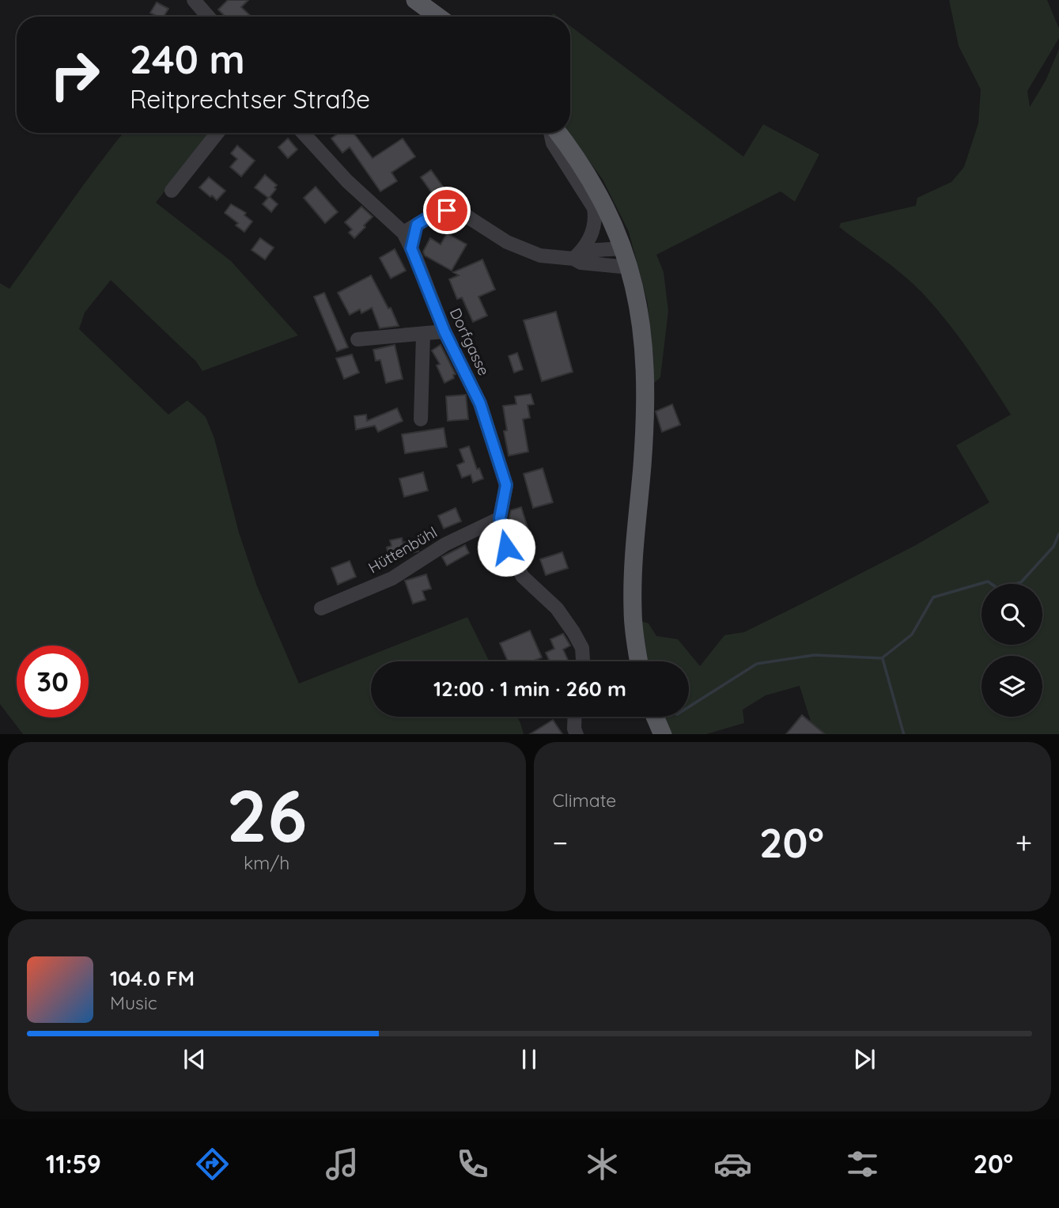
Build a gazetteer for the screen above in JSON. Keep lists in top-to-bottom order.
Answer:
{
  "streets": {
    "street": ["Dorfgasse", "Hüttenbühl"]
  },
  "crossings": [
    ["Dorfgasse", "Hüttenbühl"]
  ],
  "page": {
    "turn": ["240 m", "Reitprechtser Straße"],
    "limit": "30",
    "trip": "12:00 · 1 min · 260 m",
    "tile": [
      ["26", "km/h"],
      "Climate"
    ],
    "heat": ["−", "20°", "+"],
    "song": ["104.0 FM", "Music"],
    "tabs": ["11:59", "20°"]
  }
}
